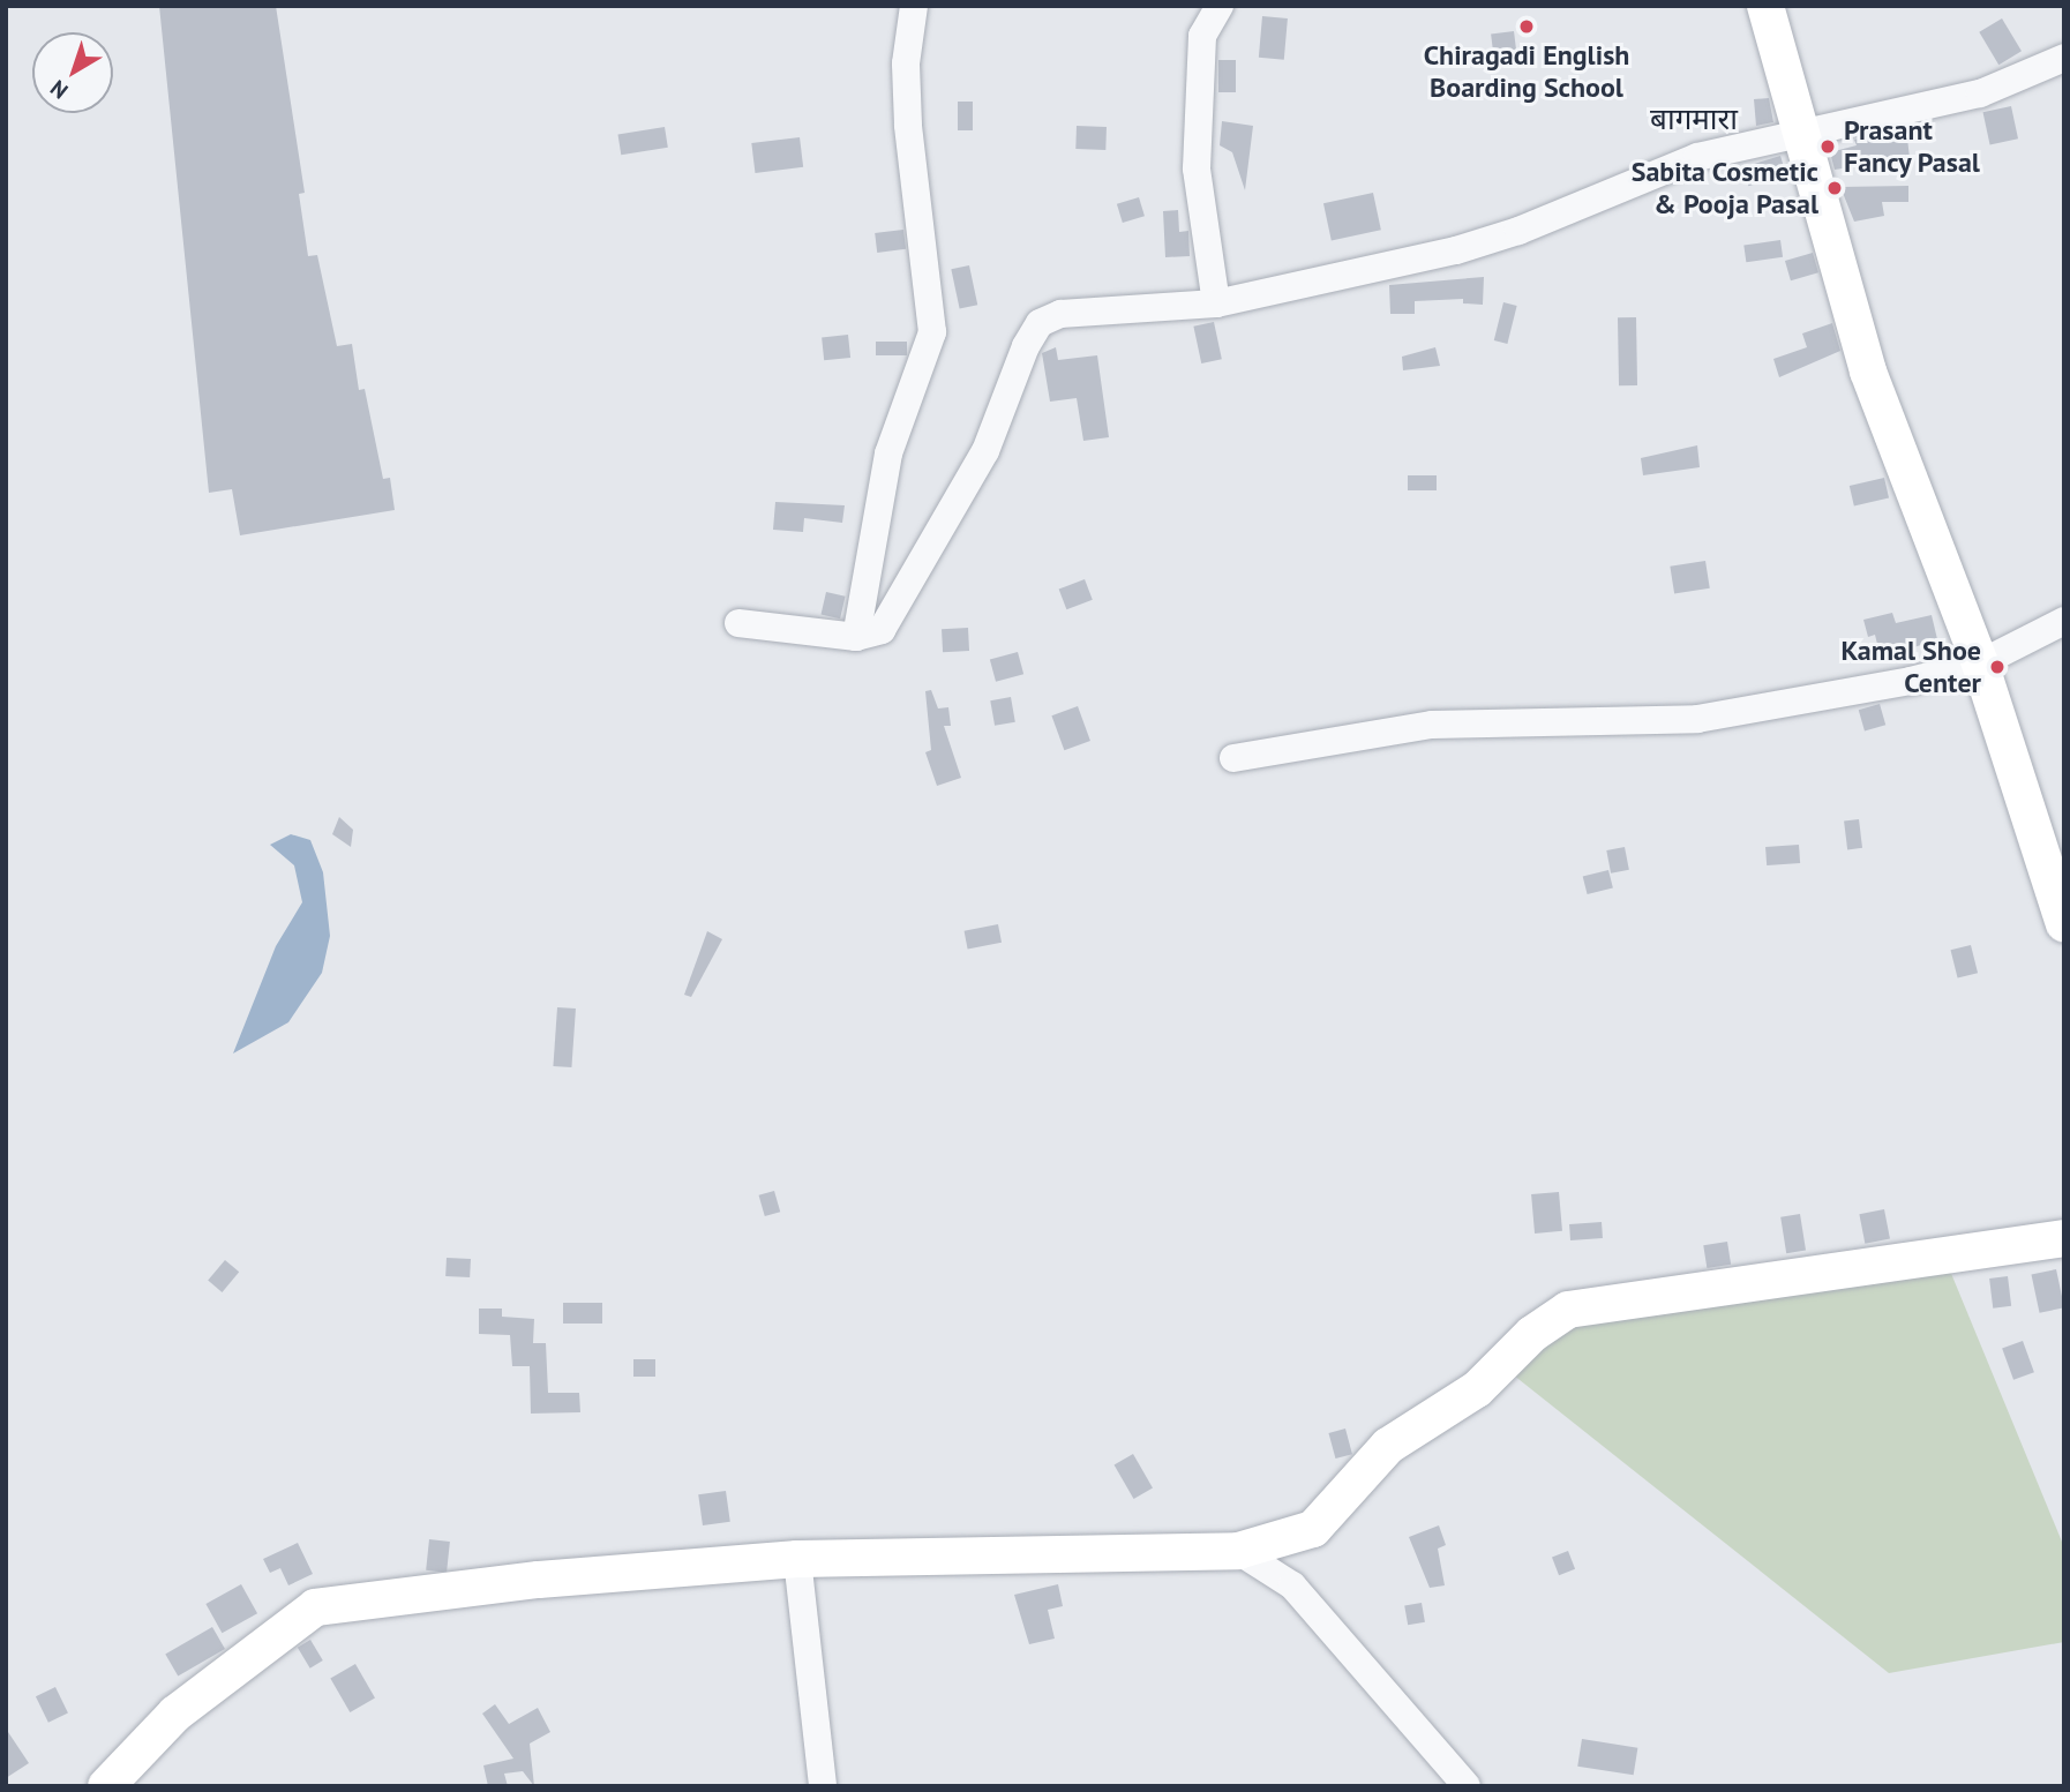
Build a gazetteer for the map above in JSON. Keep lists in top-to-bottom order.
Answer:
{
  "districts": ["बागमारा"],
  "places": [
    "Chiragadi English Boarding School",
    "Prasant Fancy Pasal",
    "Sabita Cosmetic & Pooja Pasal",
    "Kamal Shoe Center"
  ],
  "north": "bottom left"
}
